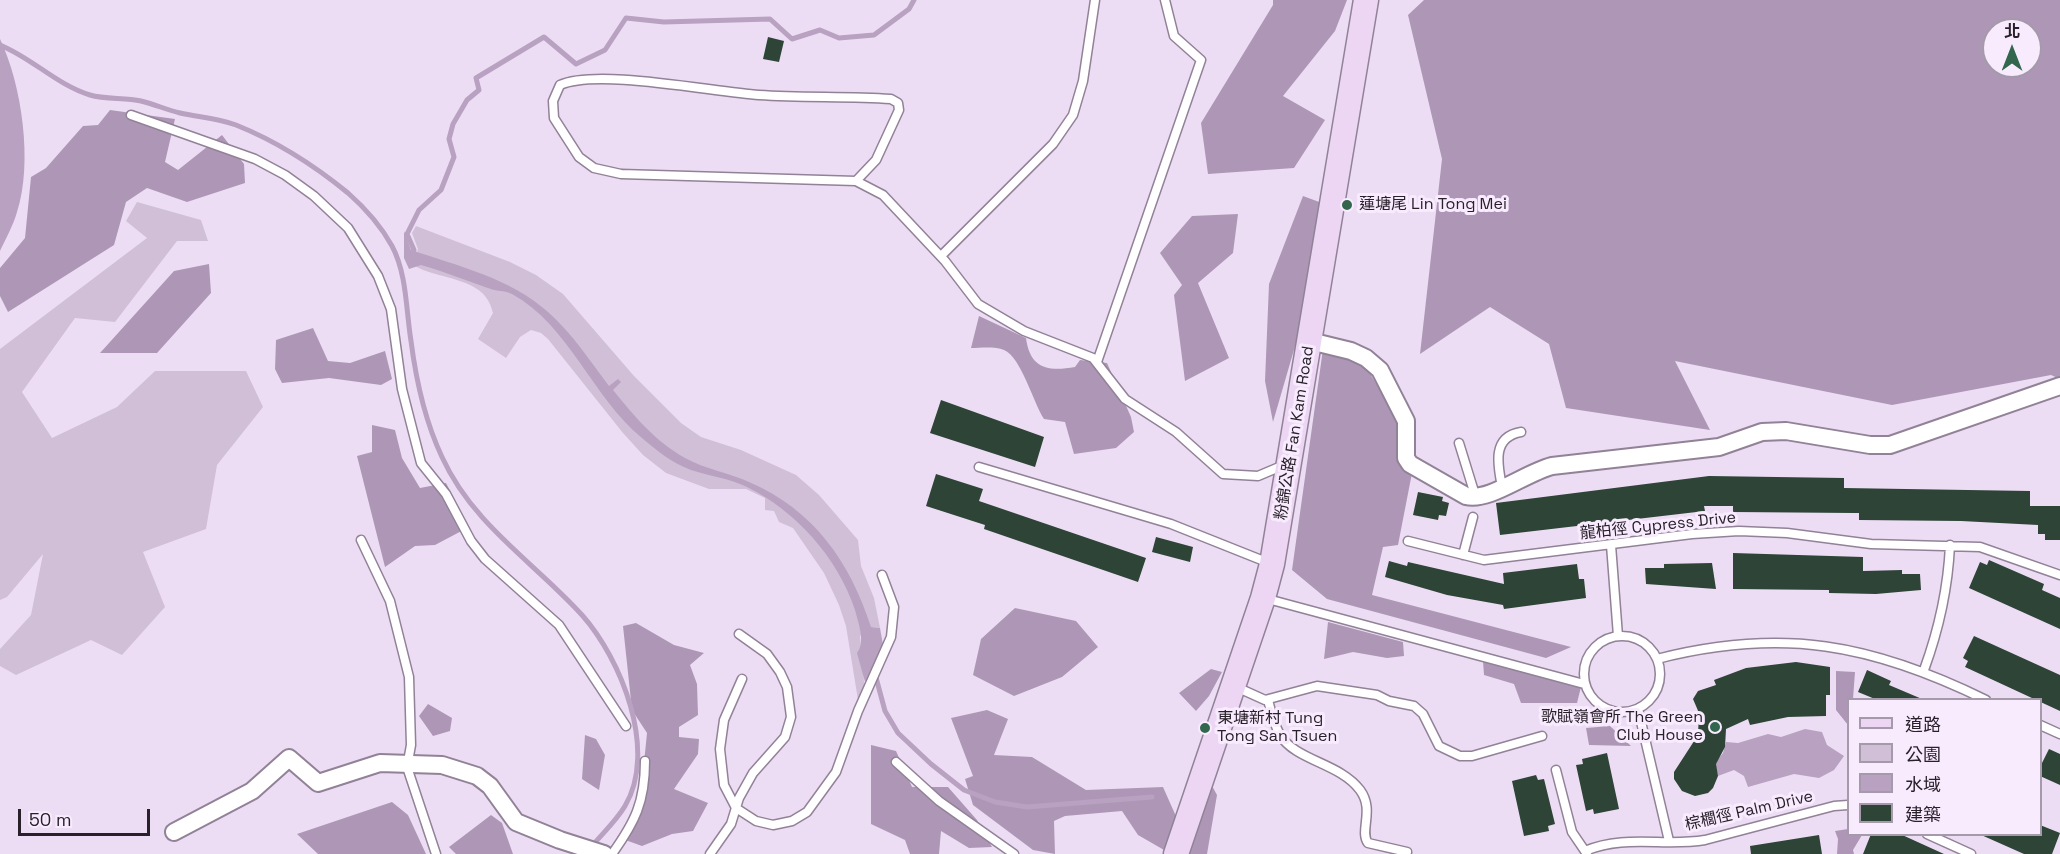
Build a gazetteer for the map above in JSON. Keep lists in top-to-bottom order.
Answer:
{
  "streets": {
    "main road": ["粉錦公路 Fan Kam Road"],
    "lane": ["龍柏徑 Cypress Drive", "棕櫚徑 Palm Drive"]
  },
  "places": ["蓮塘尾 Lin Tong Mei", "歌賦嶺會所 The Green Club House", "東塘新村 Tung Tong San Tsuen"],
  "legend": [
    "道路",
    "公園",
    "水域",
    "建築"
  ],
  "scale_bar": "50 m",
  "north": "top"
}
